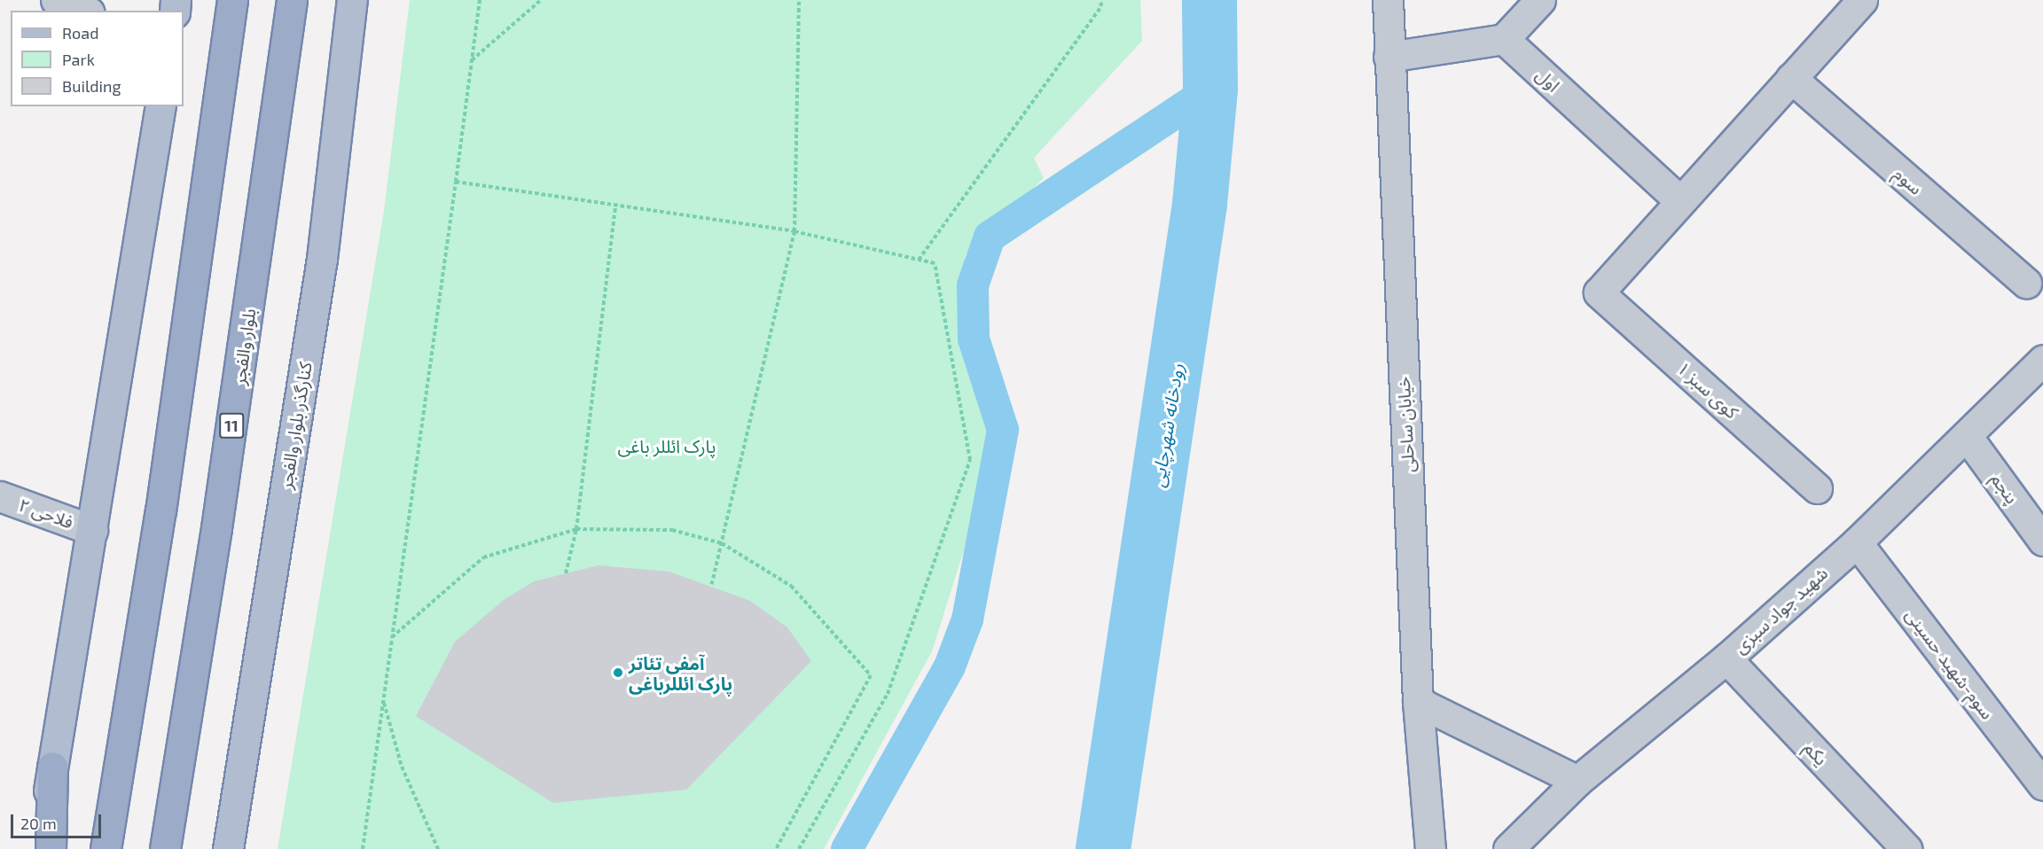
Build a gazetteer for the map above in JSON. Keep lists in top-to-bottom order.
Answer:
{
  "streets": {
    "highway": ["بلوار والفجر", "11"],
    "main road": ["کنارگذر بلوار والفجر"],
    "street": [
      "اول",
      "سوم",
      "کوی سبز ۱",
      "خیابان ساحلی",
      "پنجم",
      "فلاحی ۲",
      "شهید جواد سبزی",
      "سوم-شهید حسینی",
      "یکم"
    ]
  },
  "crossings": [
    ["اول", "کوی سبز ۱"],
    ["پنجم", "شهید جواد سبزی"],
    ["شهید جواد سبزی", "سوم-شهید حسینی"],
    ["شهید جواد سبزی", "یکم"]
  ],
  "water": ["رودخانه شهرچایی"],
  "parks": ["پارک ائللر باغی"],
  "places": ["آمفی تئاتر پارک ائللرباغی"],
  "legend": ["Road", "Park", "Building"],
  "scale_bar": "20 m"
}
